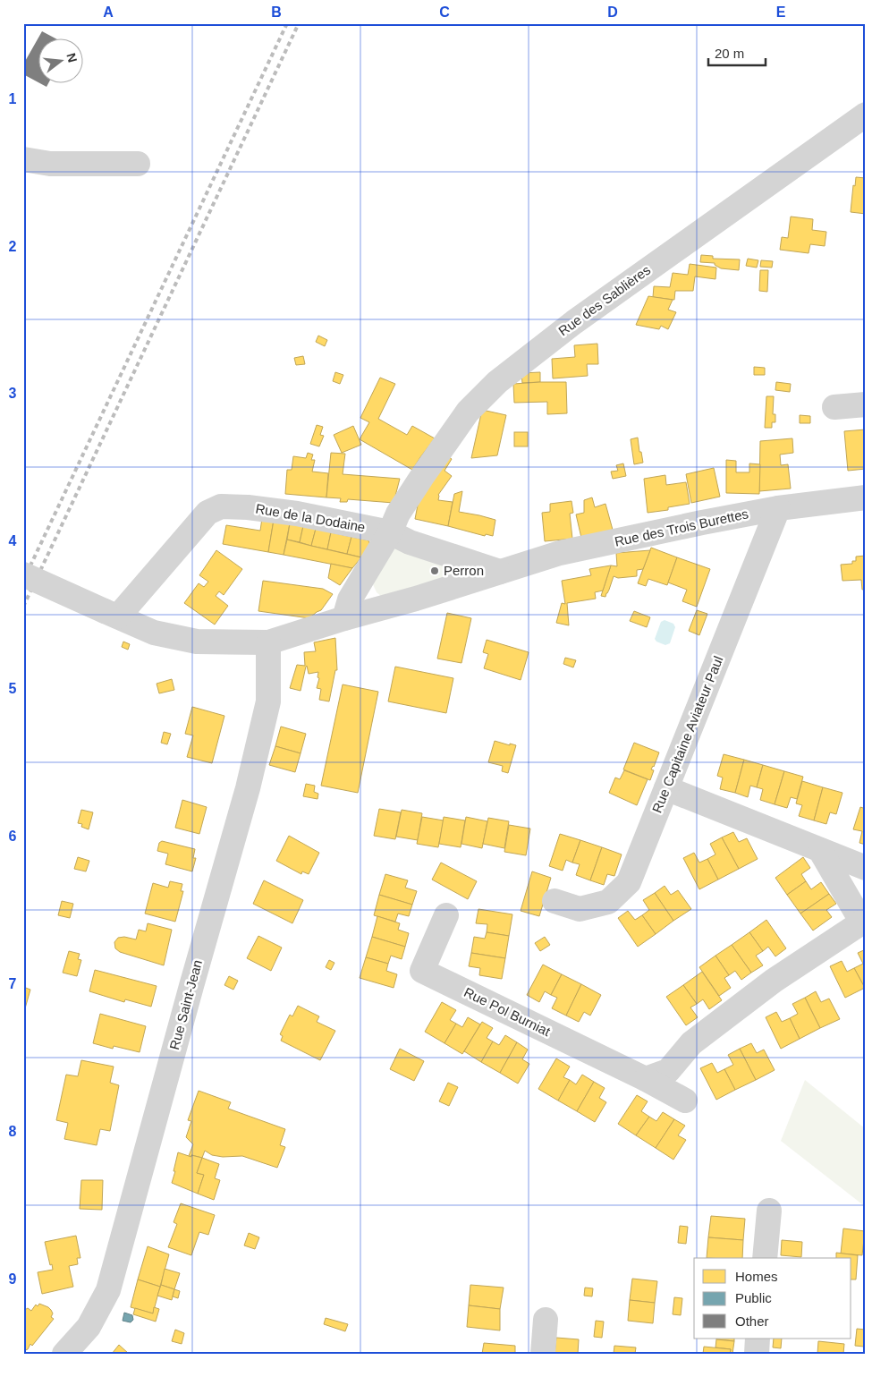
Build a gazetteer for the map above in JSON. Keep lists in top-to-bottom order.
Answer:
{
  "streets": {
    "street": [
      "Rue des Sablières",
      "Rue de la Dodaine",
      "Rue des Trois Burettes",
      "Rue Capitaine Aviateur Paul",
      "Rue Saint-Jean",
      "Rue Pol Burniat"
    ]
  },
  "crossings": [
    ["Rue des Sablières", "Rue de la Dodaine"],
    ["Rue des Sablières", "Rue des Trois Burettes"],
    ["Rue de la Dodaine", "Rue des Trois Burettes"],
    ["Rue des Trois Burettes", "Rue Capitaine Aviateur Paul"],
    ["Rue des Trois Burettes", "Rue Saint-Jean"]
  ],
  "places": ["Perron"],
  "legend": ["Homes", "Public", "Other"],
  "scale_bar": "20 m",
  "north": "right",
  "grid": {
    "columns": [
      "A",
      "B",
      "C",
      "D",
      "E"
    ],
    "rows": [
      "1",
      "2",
      "3",
      "4",
      "5",
      "6",
      "7",
      "8",
      "9"
    ]
  }
}
